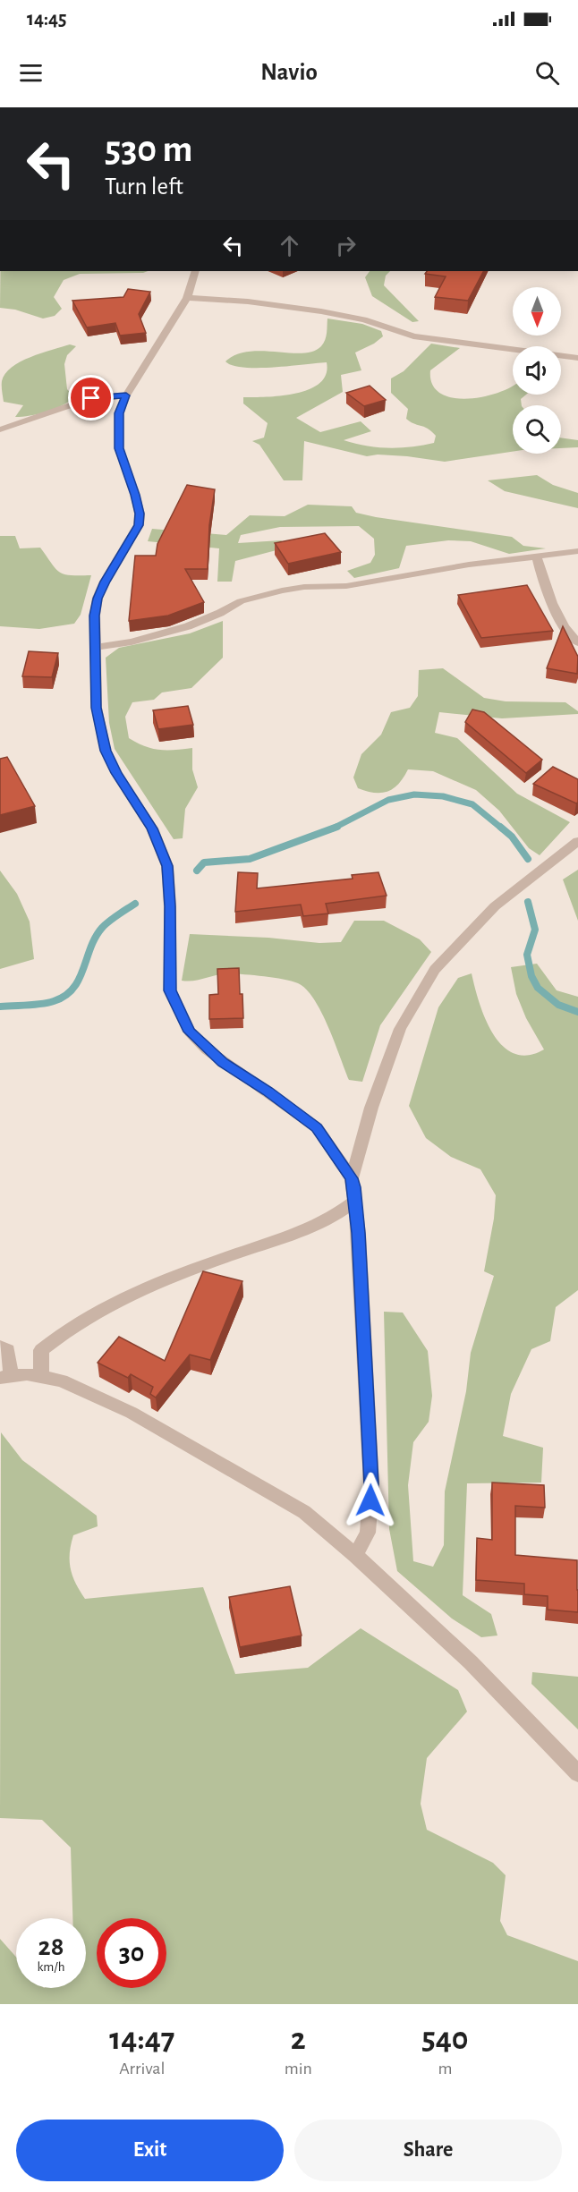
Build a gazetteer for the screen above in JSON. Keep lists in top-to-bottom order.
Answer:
{
  "north": "bottom",
  "page": {
    "status": "14:45",
    "header": "Navio",
    "turn": ["530 m", "Turn left"],
    "speed": "28 km/h",
    "limit": "30",
    "eta": [
      "14:47",
      "Arrival",
      "2",
      "min",
      "540",
      "m"
    ],
    "buttons": ["Exit", "Share"]
  }
}
